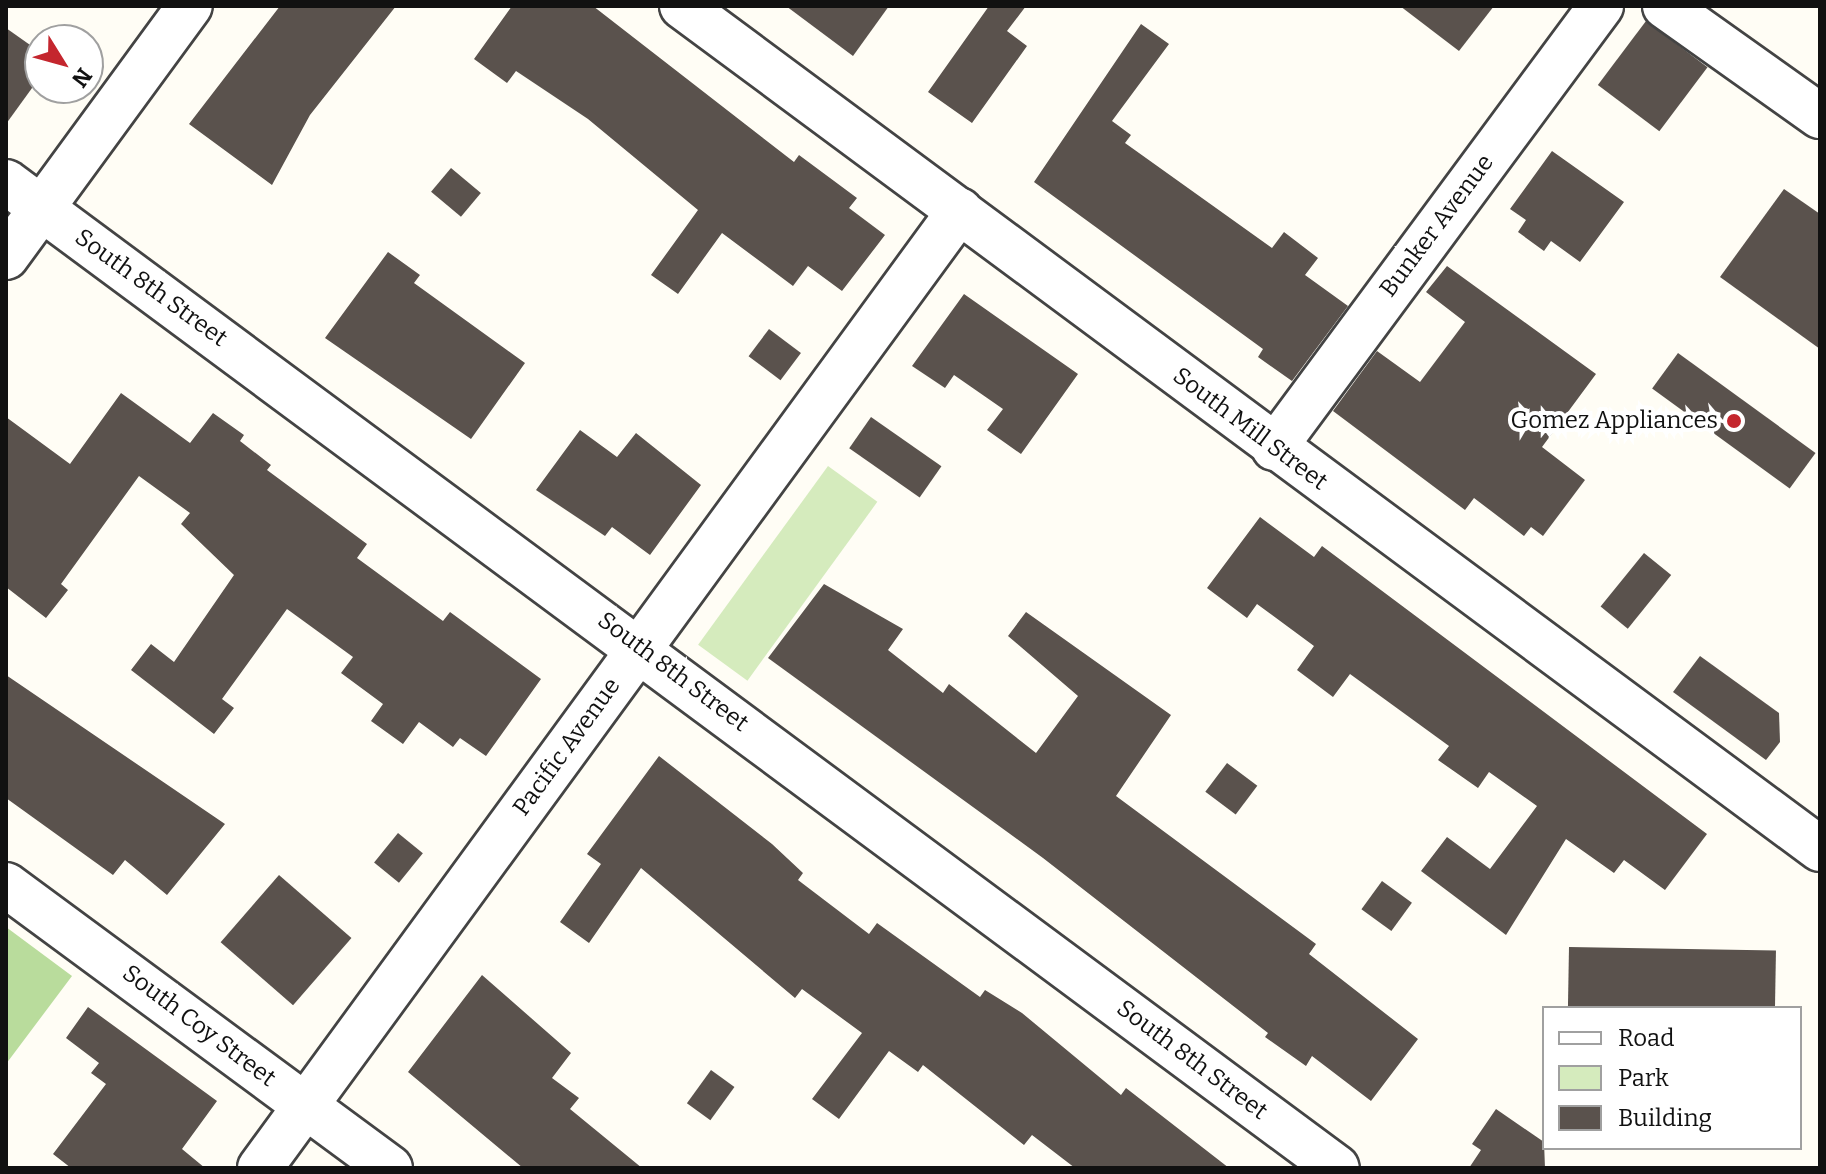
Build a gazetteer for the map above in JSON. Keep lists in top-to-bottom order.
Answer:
{
  "streets": {
    "street": [
      "Bunker Avenue",
      "South 8th Street",
      "South Mill Street",
      "Pacific Avenue",
      "South Coy Street"
    ]
  },
  "crossings": [
    ["Bunker Avenue", "South Mill Street"],
    ["South 8th Street", "Pacific Avenue"],
    ["South Mill Street", "Pacific Avenue"],
    ["Pacific Avenue", "South Coy Street"]
  ],
  "places": ["Gomez Appliances"],
  "legend": ["Road", "Park", "Building"],
  "north": "bottom right"
}
